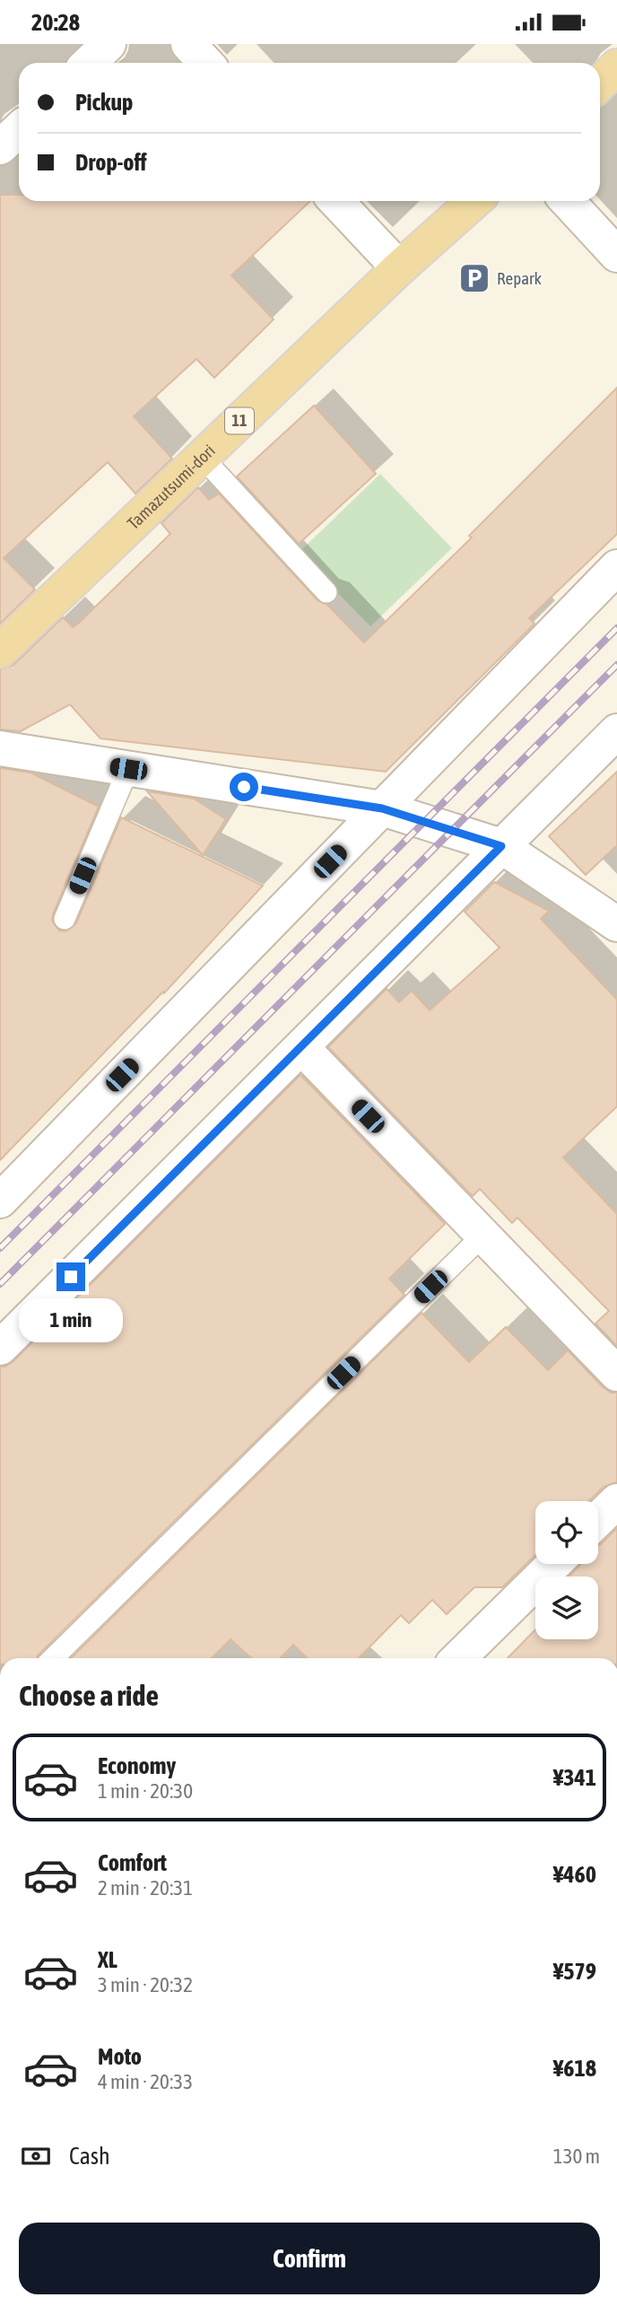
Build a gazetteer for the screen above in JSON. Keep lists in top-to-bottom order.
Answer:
{
  "streets": {
    "main road": ["11", "Tamazutsumi-dori"]
  },
  "places": {
    "parking": ["Repark"]
  },
  "page": {
    "status": "20:28",
    "banner": ["Pickup", "Drop-off"],
    "bubble": "1 min",
    "heading": "Choose a ride",
    "list": [
      {
        "name": "Economy",
        "note": "1 min · 20:30",
        "value": "¥341"
      },
      {
        "name": "Comfort",
        "note": "2 min · 20:31",
        "value": "¥460"
      },
      {
        "name": "XL",
        "note": "3 min · 20:32",
        "value": "¥579"
      },
      {
        "name": "Moto",
        "note": "4 min · 20:33",
        "value": "¥618"
      }
    ],
    "pay": ["Cash", "130 m"],
    "buttons": "Confirm"
  }
}
